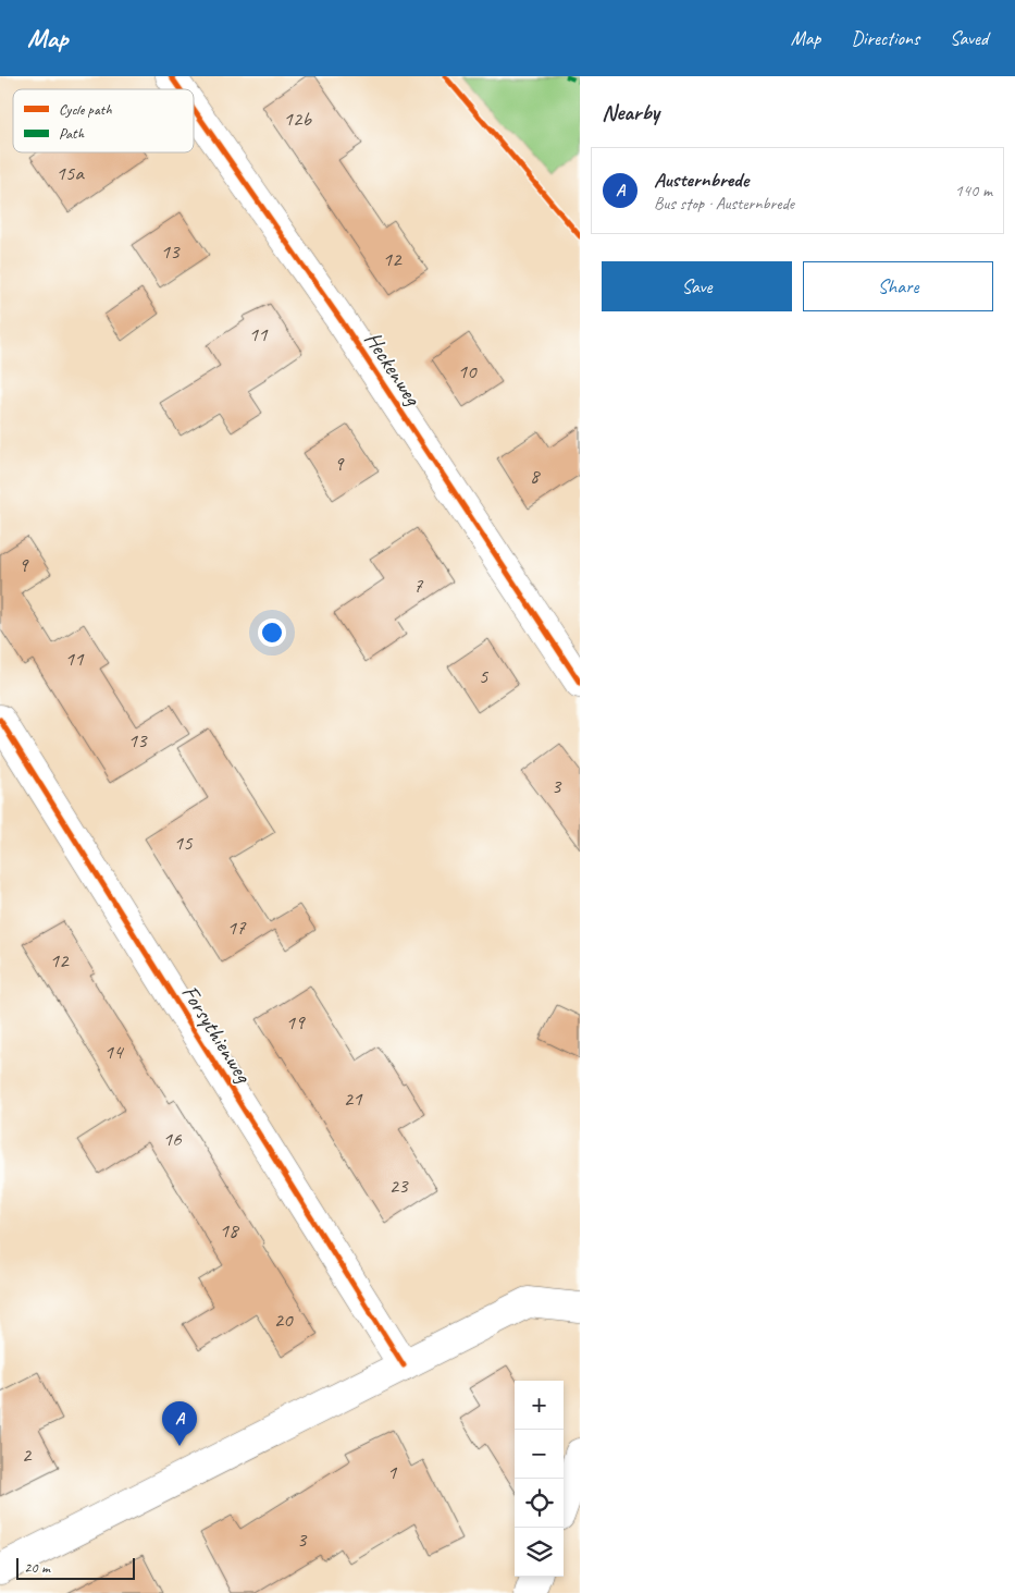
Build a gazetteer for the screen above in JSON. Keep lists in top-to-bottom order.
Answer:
{
  "streets": {
    "street": ["Heckenweg", "Forsythienweg"]
  },
  "house_numbers": [
    "12b",
    "15a",
    "13",
    "12",
    "11",
    "10",
    "9",
    "8",
    "9",
    "7",
    "11",
    "5",
    "13",
    "3",
    "15",
    "17",
    "12",
    "19",
    "14",
    "21",
    "16",
    "23",
    "18",
    "20",
    "2",
    "1",
    "3"
  ],
  "legend": ["Cycle path", "Path"],
  "scale_bar": "20 m",
  "page": {
    "header": "Map",
    "nav": ["Map", "Directions", "Saved"],
    "heading": "Nearby",
    "list": [
      {
        "mark": "A",
        "name": "Austernbrede",
        "note": "Bus stop · Austernbrede",
        "value": "140 m"
      }
    ],
    "buttons": ["Save", "Share"],
    "map_buttons": ["+", "−"],
    "pins": "A",
    "scale": "20 m"
  }
}
